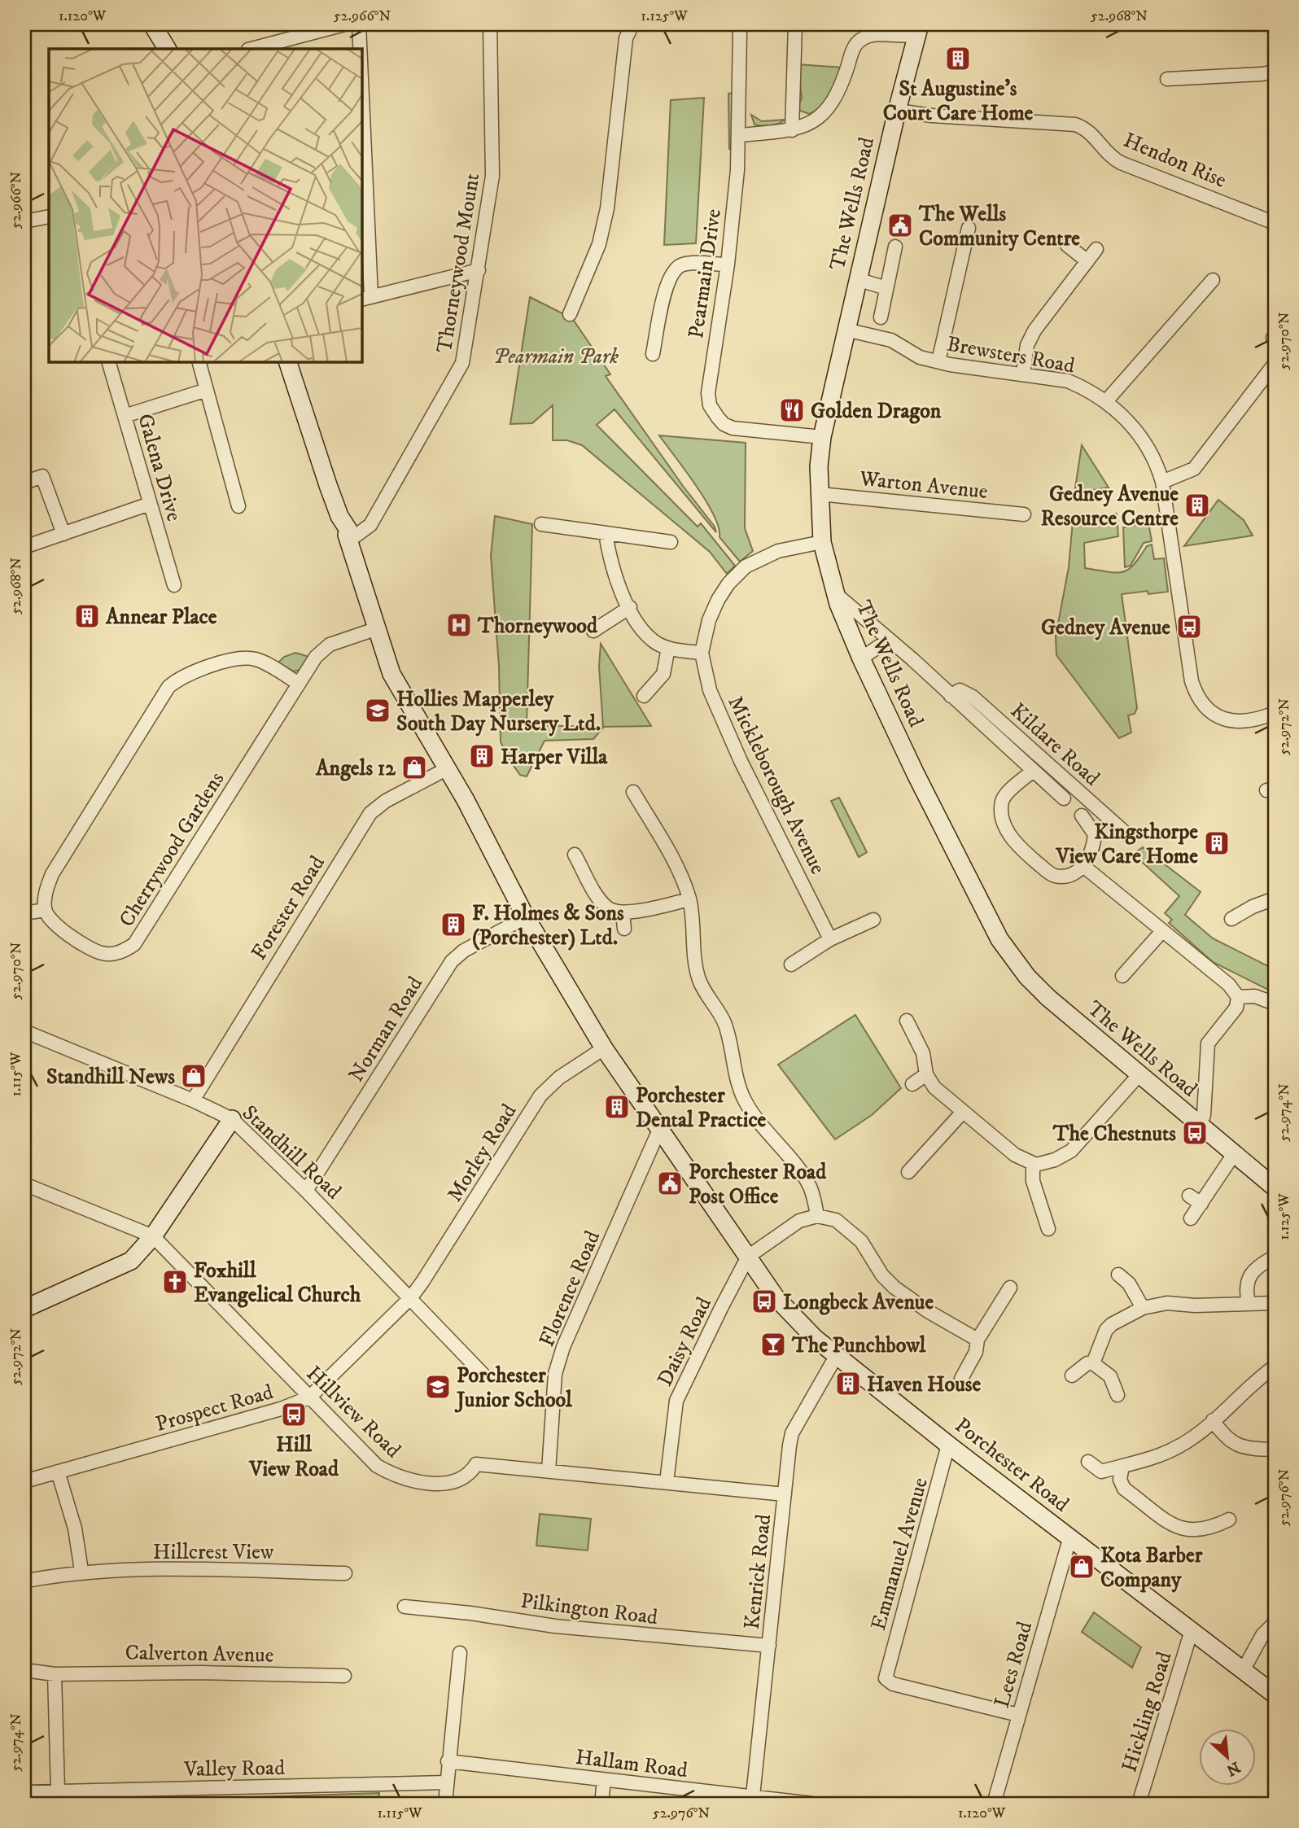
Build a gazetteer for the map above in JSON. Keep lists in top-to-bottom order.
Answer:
{
  "streets": {
    "street": [
      "Hendon Rise",
      "The Wells Road",
      "Thorneywood Mount",
      "Pearmain Drive",
      "Brewsters Road",
      "Galena Drive",
      "Warton Avenue",
      "Kildare Road",
      "Mickleborough Avenue",
      "Cherrywood Gardens",
      "Forester Road",
      "Norman Road",
      "Standhill Road",
      "Morley Road",
      "Florence Road",
      "Daisy Road",
      "Prospect Road",
      "Hillview Road",
      "Porchester Road",
      "Hillcrest View",
      "Emmanuel Avenue",
      "Kenrick Road",
      "Pilkington Road",
      "Calverton Avenue",
      "Lees Road",
      "Hickling Road",
      "Hallam Road",
      "Valley Road"
    ]
  },
  "crossings": [
    ["Hendon Rise", "The Wells Road"],
    ["The Wells Road", "Pearmain Drive"],
    ["The Wells Road", "Brewsters Road"],
    ["The Wells Road", "Warton Avenue"],
    ["The Wells Road", "Kildare Road"],
    ["The Wells Road", "Mickleborough Avenue"],
    ["Thorneywood Mount", "Porchester Road"],
    ["Cherrywood Gardens", "Porchester Road"],
    ["Forester Road", "Standhill Road"],
    ["Forester Road", "Porchester Road"],
    ["Norman Road", "Standhill Road"],
    ["Norman Road", "Porchester Road"],
    ["Standhill Road", "Morley Road"],
    ["Standhill Road", "Prospect Road"],
    ["Morley Road", "Prospect Road"],
    ["Morley Road", "Porchester Road"],
    ["Florence Road", "Hillview Road"],
    ["Florence Road", "Porchester Road"],
    ["Daisy Road", "Hillview Road"],
    ["Daisy Road", "Porchester Road"],
    ["Prospect Road", "Hillview Road"],
    ["Hillview Road", "Kenrick Road"],
    ["Porchester Road", "Emmanuel Avenue"],
    ["Porchester Road", "Kenrick Road"],
    ["Porchester Road", "Lees Road"],
    ["Porchester Road", "Hickling Road"],
    ["Emmanuel Avenue", "Lees Road"],
    ["Kenrick Road", "Pilkington Road"],
    ["Kenrick Road", "Hallam Road"]
  ],
  "parks": ["Pearmain Park"],
  "places": {
    "building": [
      "St Augustine's Court Care Home",
      "Gedney Avenue Resource Centre",
      "Annear Place",
      "Harper Villa",
      "Kingsthorpe View Care Home",
      "F. Holmes & Sons (Porchester) Ltd.",
      "Porchester Dental Practice",
      "Haven House"
    ],
    "public building": ["The Wells Community Centre", "Porchester Road Post Office"],
    "restaurant": ["Golden Dragon"],
    "hospital": ["Thorneywood"],
    "bus stop": [
      "Gedney Avenue",
      "The Chestnuts",
      "Longbeck Avenue",
      "Hill View Road"
    ],
    "school or university": ["Hollies Mapperley South Day Nursery Ltd.", "Porchester Junior School"],
    "shop": ["Angels 12", "Standhill News", "Kota Barber Company"],
    "church": ["Foxhill Evangelical Church"],
    "bar": ["The Punchbowl"]
  },
  "north": "bottom right",
  "coordinates": [
    "1.120°W",
    "52.966°N",
    "1.125°W",
    "52.968°N",
    "52.970°N",
    "52.972°N",
    "1.115°W",
    "52.974°N",
    "52.976°N"
  ]
}
